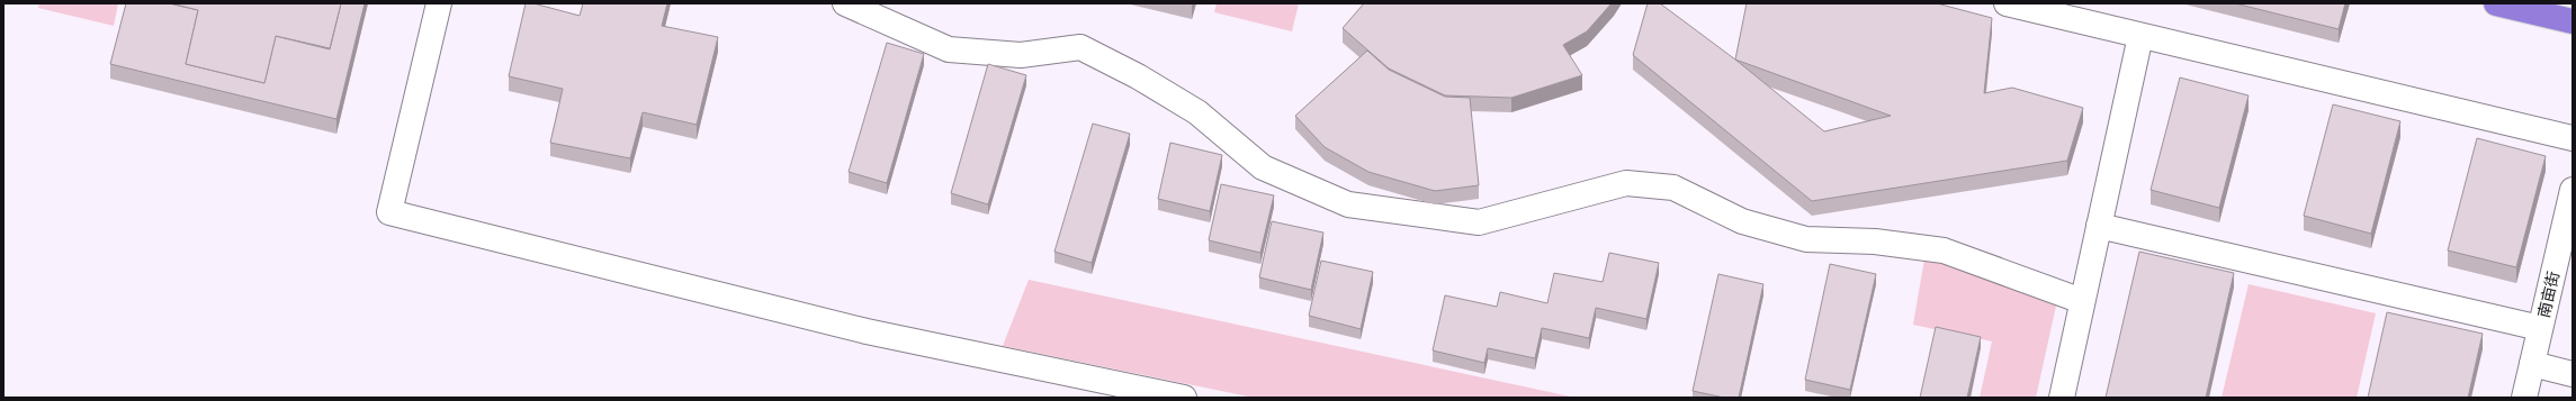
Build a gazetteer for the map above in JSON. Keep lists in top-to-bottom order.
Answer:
{
  "streets": {
    "lane": ["南亩街"]
  }
}
